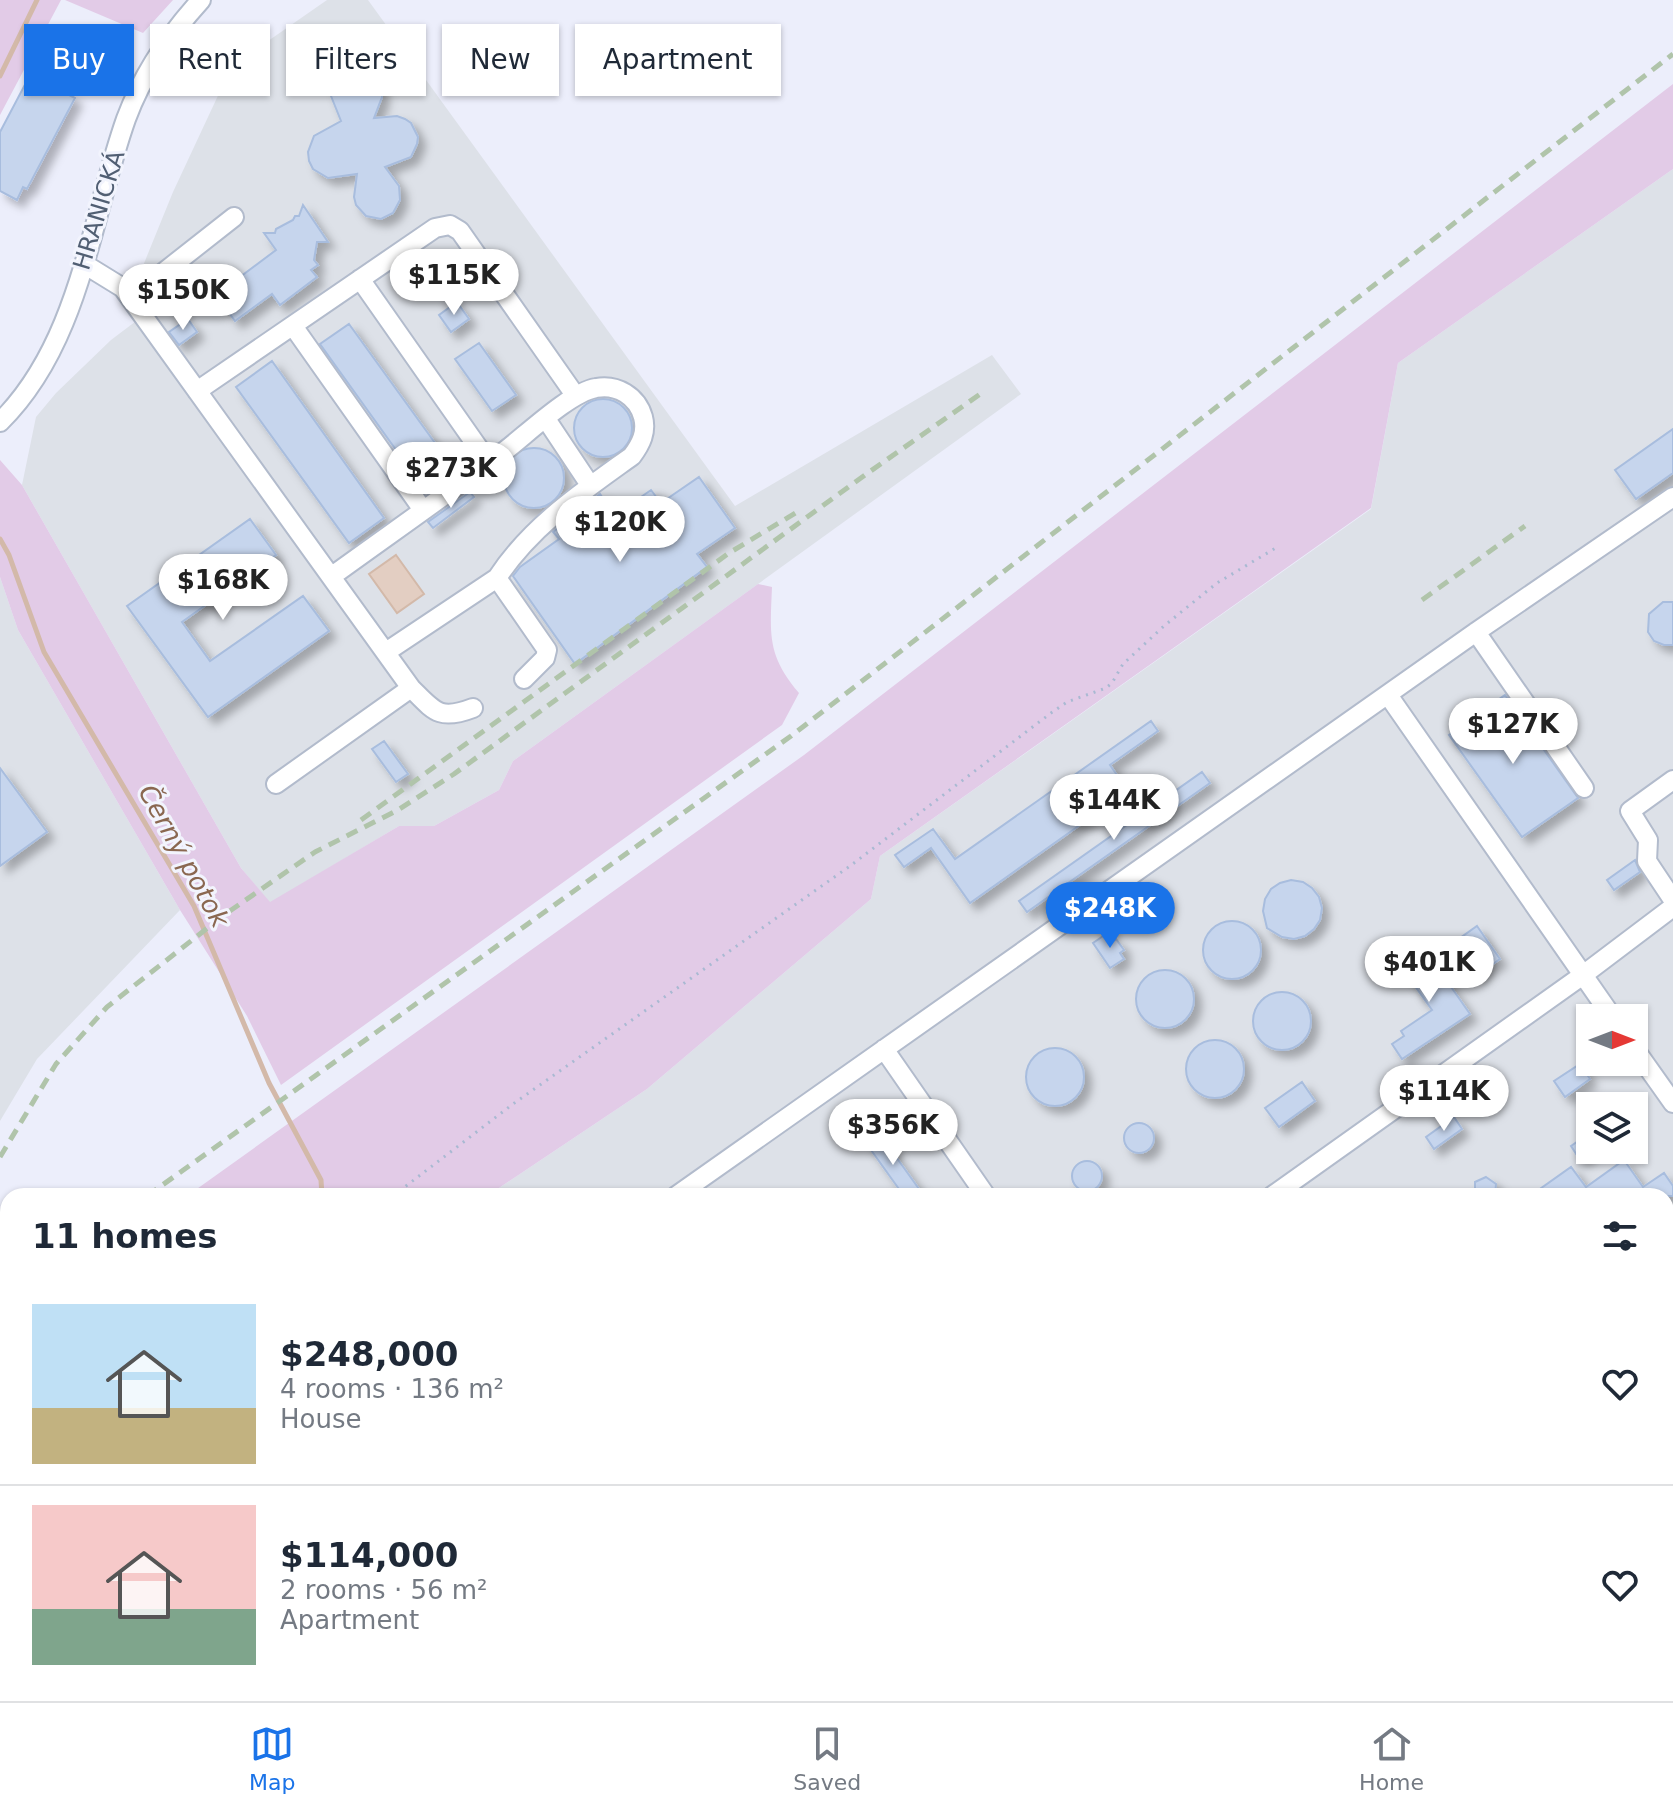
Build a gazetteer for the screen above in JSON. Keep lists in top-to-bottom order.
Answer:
{
  "streets": {
    "street": ["HRANICKÁ"]
  },
  "water": ["Černý potok"],
  "north": "right",
  "page": {
    "chip": [
      "Buy",
      "Rent",
      "Filters",
      "New",
      "Apartment"
    ],
    "price": [
      "$115K",
      "$150K",
      "$273K",
      "$120K",
      "$168K",
      "$127K",
      "$144K",
      "$248K",
      "$401K",
      "$114K",
      "$356K"
    ],
    "heading": "11 homes",
    "list": [
      {
        "name": "$248,000",
        "note": "4 rooms · 136 m² · House"
      },
      {
        "name": "$114,000",
        "note": "2 rooms · 56 m² · Apartment"
      }
    ],
    "tabs": ["Map", "Saved", "Home"]
  }
}
